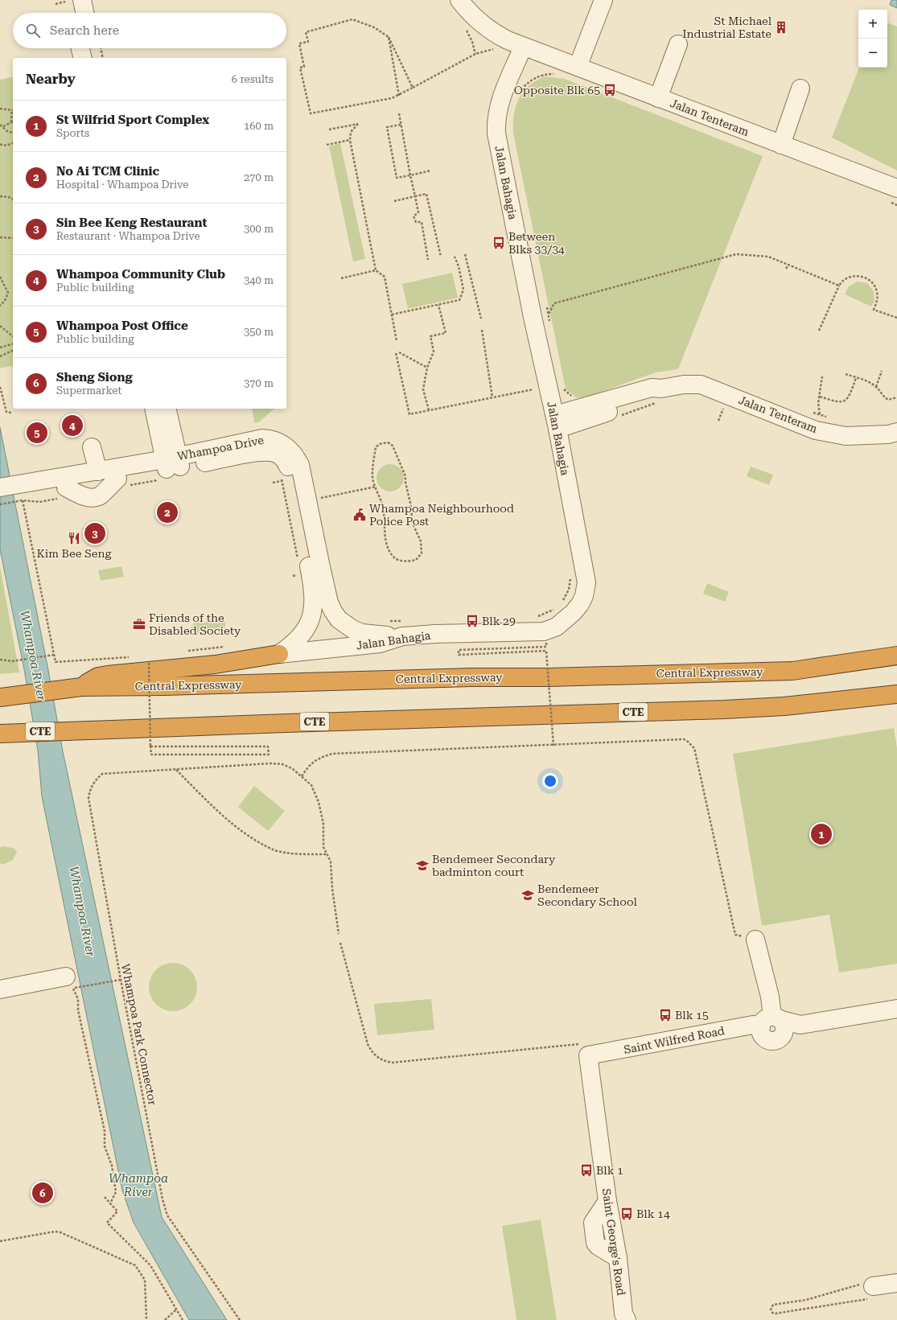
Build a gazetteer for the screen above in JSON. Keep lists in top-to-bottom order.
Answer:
{
  "streets": {
    "highway": ["Central Expressway", "CTE"],
    "street": [
      "Jalan Tenteram",
      "Jalan Bahagia",
      "Whampoa Drive",
      "Saint Wilfred Road",
      "Saint George's Road"
    ],
    "path": ["Whampoa Park Connector"]
  },
  "crossings": [
    ["Jalan Tenteram", "Jalan Bahagia"],
    ["Jalan Bahagia", "Whampoa Drive"],
    ["Saint Wilfred Road", "Saint George's Road"]
  ],
  "water": ["Whampoa River"],
  "places": {
    "building": ["St Michael Industrial Estate"],
    "bus stop": [
      "Opposite Blk 65",
      "Between Blks 33/34",
      "Blk 29",
      "Blk 15",
      "Blk 1",
      "Blk 14"
    ],
    "public building": ["Whampoa Neighbourhood Police Post"],
    "restaurant": ["Kim Bee Seng"],
    "office": ["Friends of the Disabled Society"],
    "school or university": ["Bendemeer Secondary badminton court", "Bendemeer Secondary School"]
  },
  "page": {
    "map_buttons": ["+", "−"],
    "search": "Search here",
    "heading": ["Nearby", "6 results"],
    "list": [
      {
        "mark": "1",
        "name": "St Wilfrid Sport Complex",
        "note": "Sports",
        "value": "160 m"
      },
      {
        "mark": "2",
        "name": "No Ai TCM Clinic",
        "note": "Hospital · Whampoa Drive",
        "value": "270 m"
      },
      {
        "mark": "3",
        "name": "Sin Bee Keng Restaurant",
        "note": "Restaurant · Whampoa Drive",
        "value": "300 m"
      },
      {
        "mark": "4",
        "name": "Whampoa Community Club",
        "note": "Public building",
        "value": "340 m"
      },
      {
        "mark": "5",
        "name": "Whampoa Post Office",
        "note": "Public building",
        "value": "350 m"
      },
      {
        "mark": "6",
        "name": "Sheng Siong",
        "note": "Supermarket",
        "value": "370 m"
      }
    ],
    "pins": [
      "4",
      "5",
      "2",
      "3",
      "1",
      "6"
    ]
  }
}
